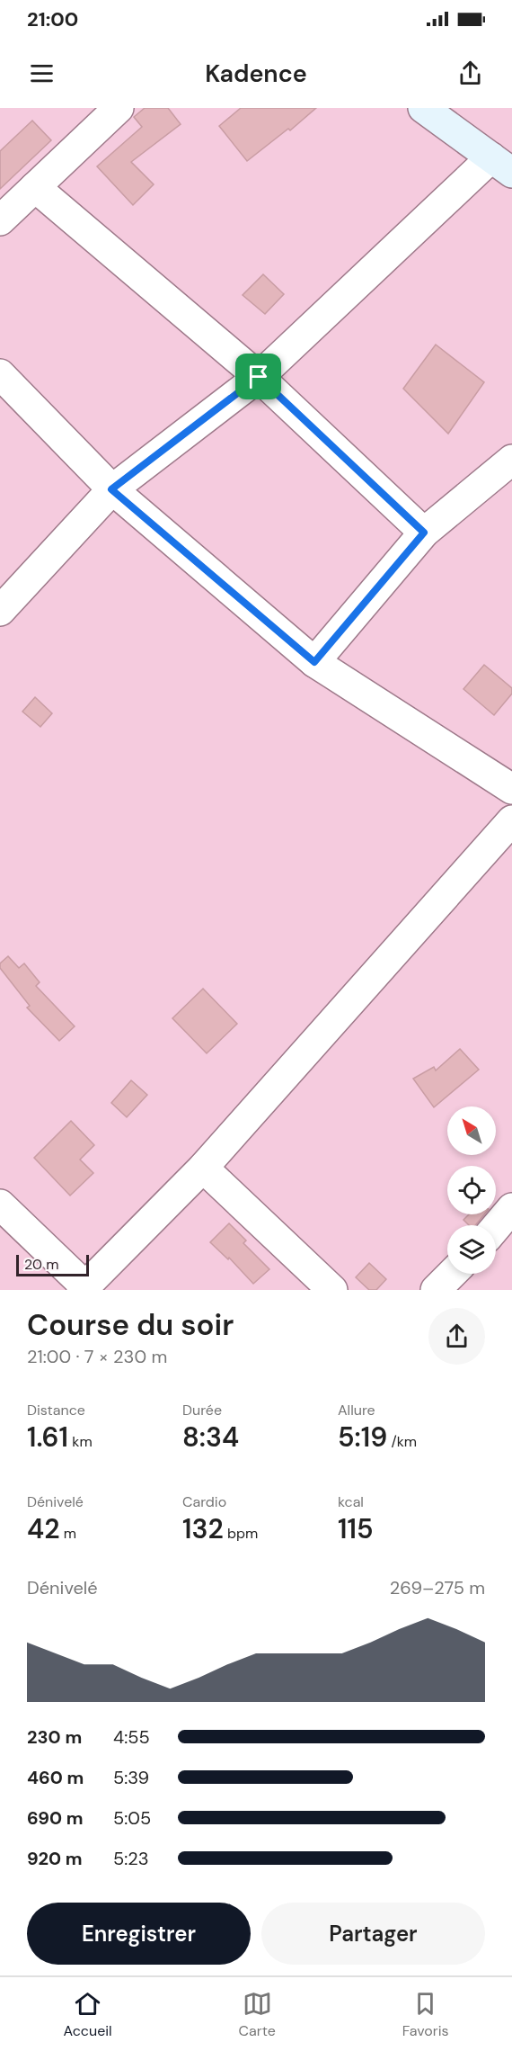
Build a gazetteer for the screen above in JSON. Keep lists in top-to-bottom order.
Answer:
{
  "scale_bar": "20 m",
  "north": "top left",
  "page": {
    "status": "21:00",
    "header": "Kadence",
    "scale": "20 m",
    "heading": ["Course du soir", "21:00 · 7 × 230 m"],
    "stats": [
      ["Distance", "1.61 km"],
      ["Durée", "8:34"],
      ["Allure", "5:19 /km"],
      ["Dénivelé", "42 m"],
      ["Cardio", "132 bpm"],
      ["kcal", "115"]
    ],
    "chart": ["Dénivelé", "269–275 m"],
    "list": [
      {
        "name": "230 m",
        "note": "4:55"
      },
      {
        "name": "460 m",
        "note": "5:39"
      },
      {
        "name": "690 m",
        "note": "5:05"
      },
      {
        "name": "920 m",
        "note": "5:23"
      }
    ],
    "buttons": ["Enregistrer", "Partager"],
    "tabs": ["Accueil", "Carte", "Favoris"]
  }
}
